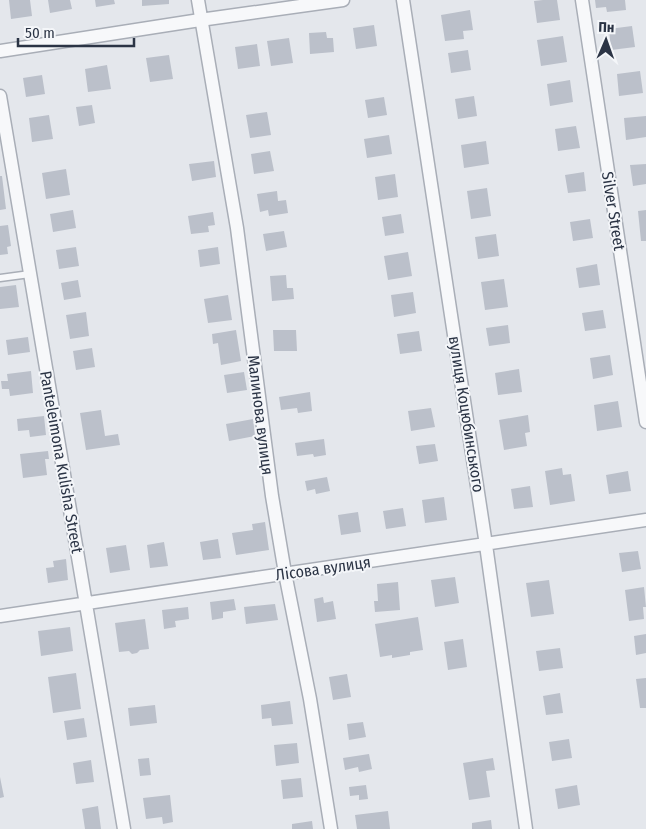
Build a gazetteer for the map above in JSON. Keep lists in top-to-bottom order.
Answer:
{
  "streets": {
    "street": [
      "Silver Street",
      "вулиця Коцюбинського",
      "Малинова вулиця",
      "Panteleimona Kulisha Street",
      "Лісова вулиця"
    ]
  },
  "crossings": [
    ["вулиця Коцюбинського", "Лісова вулиця"],
    ["Малинова вулиця", "Лісова вулиця"],
    ["Panteleimona Kulisha Street", "Лісова вулиця"]
  ],
  "scale_bar": "50 m",
  "north": "top"
}
